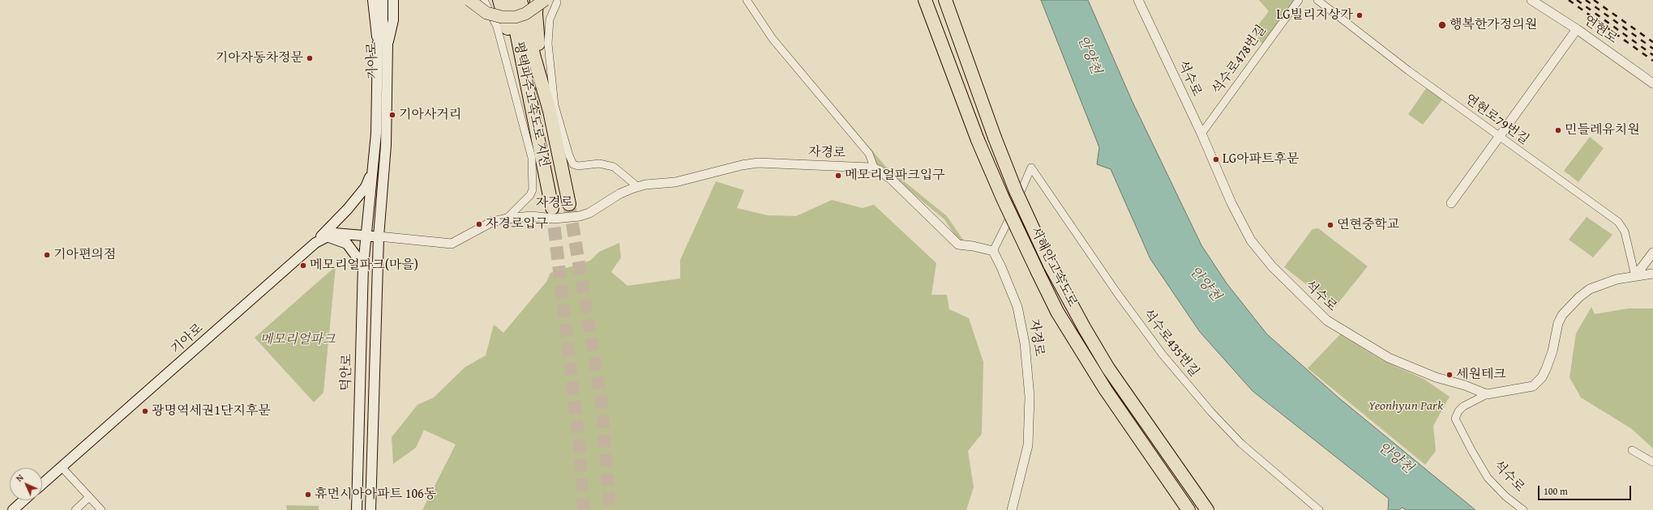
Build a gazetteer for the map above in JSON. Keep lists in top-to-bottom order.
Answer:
{
  "streets": {
    "highway": ["평택파주고속도로 지선", "서해안고속도로"],
    "main road": ["기아로", "덕안로"],
    "street": [
      "연현로",
      "석수로478번길",
      "석수로",
      "연현로79번길",
      "자경로",
      "석수로435번길"
    ]
  },
  "crossings": [
    ["석수로478번길", "석수로"],
    ["기아로", "자경로"],
    ["기아로", "덕안로"],
    ["자경로", "석수로435번길"]
  ],
  "water": ["안양천"],
  "parks": ["메모리얼파크", "Yeonhyun Park"],
  "places": [
    "LG빌리지상가",
    "행복한가정의원",
    "기아자동차정문",
    "기아사거리",
    "민들레유치원",
    "LG아파트후문",
    "메모리얼파크입구",
    "자경로입구",
    "연현중학교",
    "기아편의점",
    "메모리얼파크(마을)",
    "세원테크",
    "광명역세권1단지후문",
    "휴먼시아아파트 106동"
  ],
  "scale_bar": "100 m",
  "north": "top left"
}
